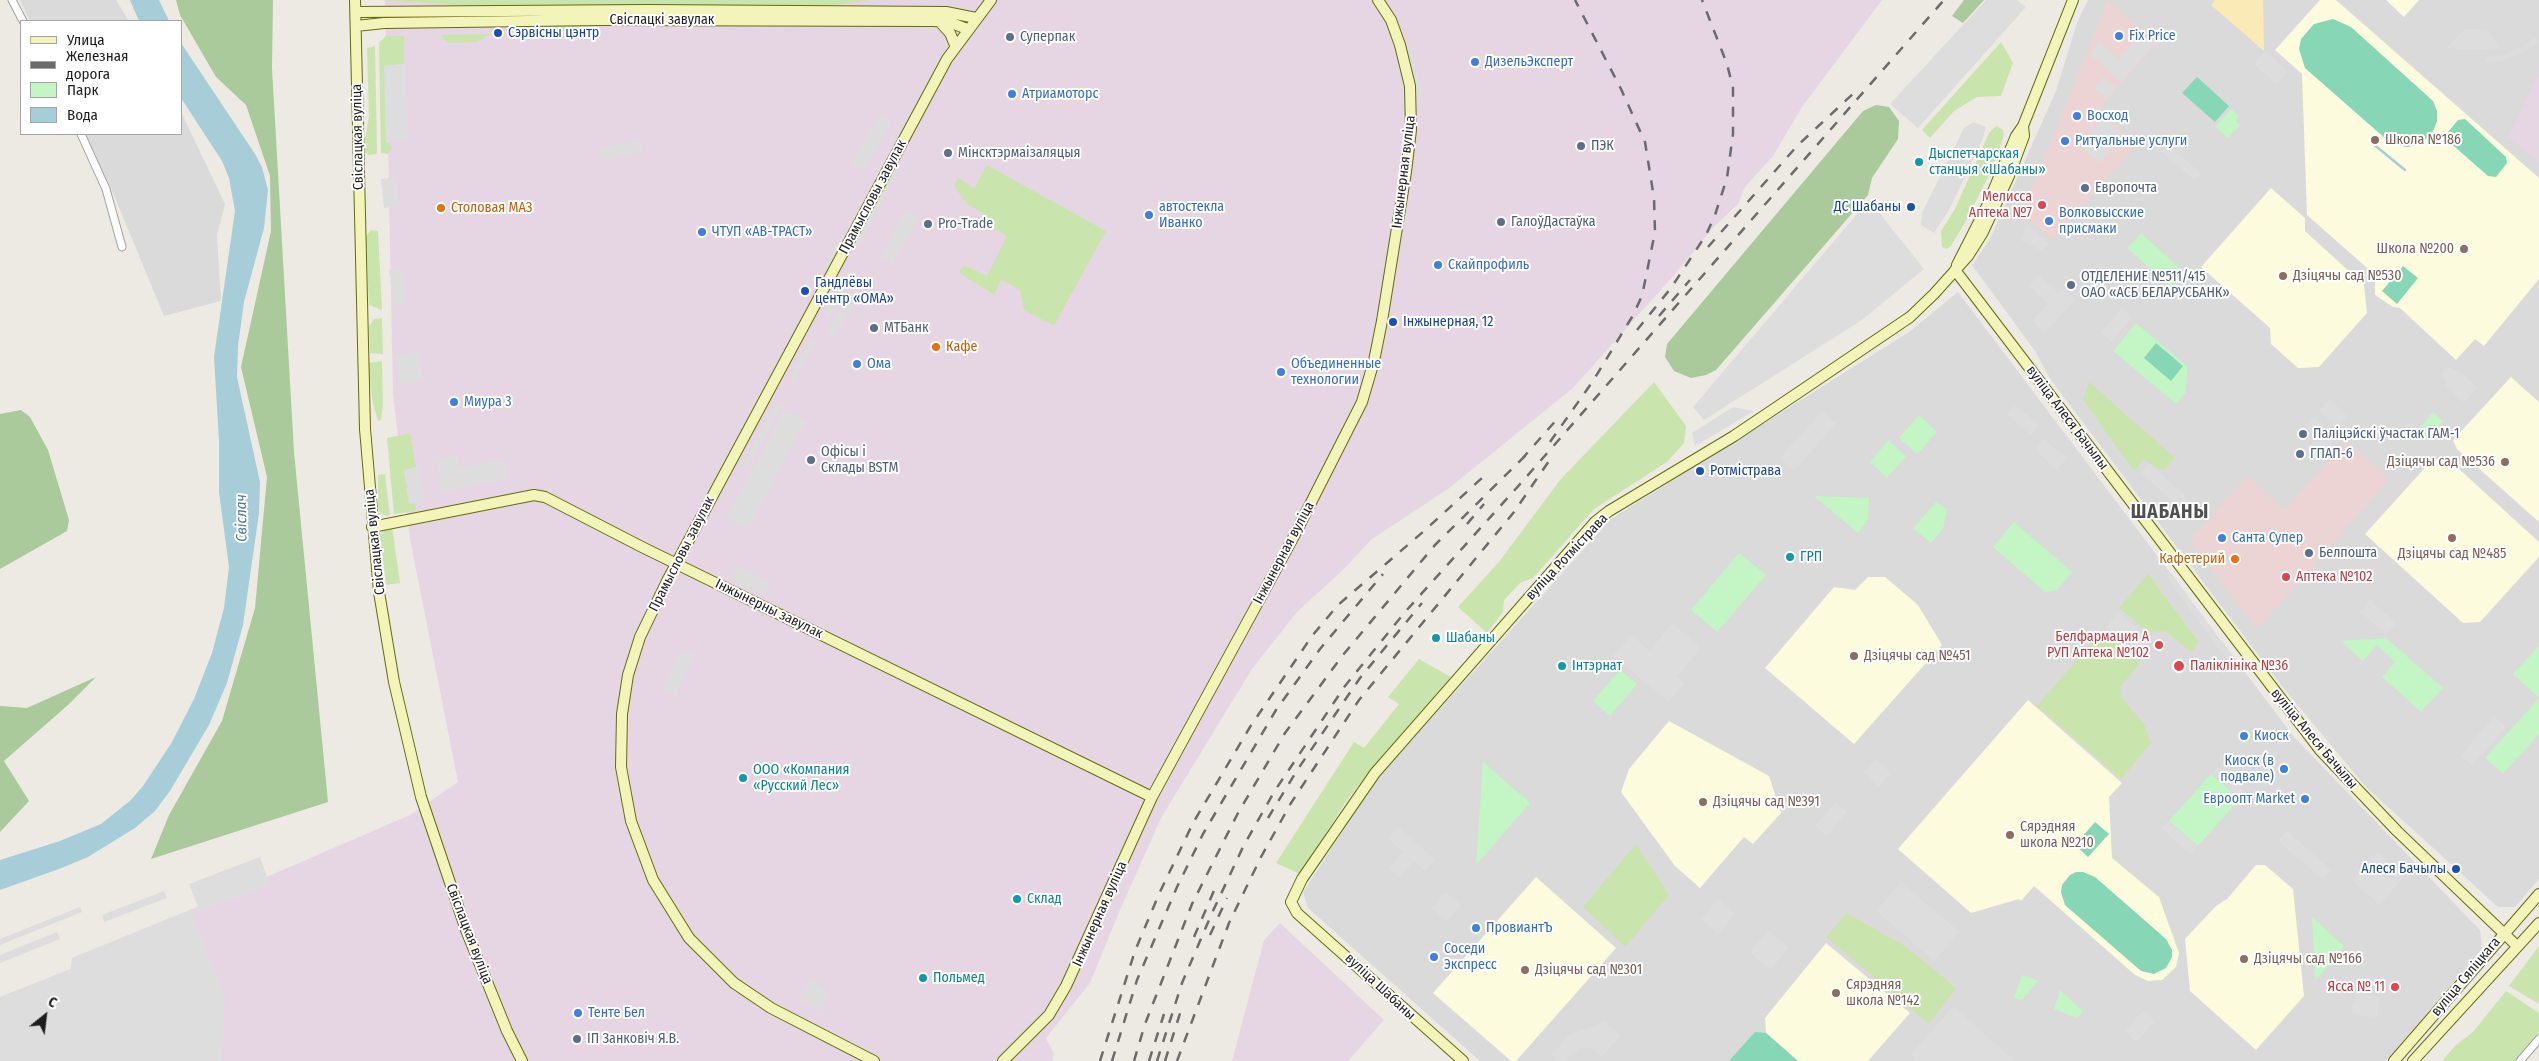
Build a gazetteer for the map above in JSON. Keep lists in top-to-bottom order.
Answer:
{
  "streets": {
    "street": [
      "Свіслацкі завулак",
      "Свіслацкая вуліца",
      "Інжынерная вуліца",
      "Прамысловы завулак",
      "вуліца Алеся Бачылы",
      "вуліца Ротмістрава",
      "Інжынерны завулак",
      "вуліца Сяліцкага",
      "вуліца Шабаны"
    ]
  },
  "crossings": [
    ["Свіслацкі завулак", "Свіслацкая вуліца"],
    ["Свіслацкі завулак", "Прамысловы завулак"],
    ["Свіслацкая вуліца", "Інжынерны завулак"],
    ["Інжынерная вуліца", "Інжынерны завулак"],
    ["Прамысловы завулак", "Інжынерны завулак"],
    ["вуліца Алеся Бачылы", "вуліца Ротмістрава"],
    ["вуліца Алеся Бачылы", "вуліца Сяліцкага"],
    ["вуліца Ротмістрава", "вуліца Шабаны"]
  ],
  "districts": ["ШАБАНЫ"],
  "water": ["Свіслач"],
  "places": [
    "Сэрвісны цэнтр",
    "Fix Price",
    "Суперпак",
    "ДизельЭксперт",
    "Атриамоторс",
    "Восход",
    "Школа №186",
    "Ритуальные услуги",
    "ПЭК",
    "Мінсктэрмаізаляцыя",
    "Дыспетчарская станцыя «Шабаны»",
    "Европочта",
    "Мелисса Аптека №7",
    "ДС Шабаны",
    "Столовая МАЗ",
    "автостекла Иванко",
    "Волковысские присмаки",
    "ГалоўДастаўка",
    "Pro-Trade",
    "ЧТУП «АВ-ТРАСТ»",
    "Школа №200",
    "Скайпрофиль",
    "Дзіцячы сад №530",
    "ОТДЕЛЕНИЕ №511/415 ОАО «АСБ БЕЛАРУСБАНК»",
    "Гандлёвы центр «ОМА»",
    "Інжынерная, 12",
    "МТБанк",
    "Кафе",
    "Ома",
    "Объединенные технологии",
    "Миура 3",
    "Паліцэйскі ўчастак ГАМ-1",
    "ГПАП-6",
    "Офісы і Склады BSTM",
    "Дзіцячы сад №536",
    "Ротмістрава",
    "Санта Супер",
    "Дзіцячы сад №485",
    "Белпошта",
    "ГРП",
    "Кафетерий",
    "Аптека №102",
    "Шабаны",
    "Белфармация А РУП Аптека №102",
    "Дзіцячы сад №451",
    "Інтэрнат",
    "Паліклініка №36",
    "Киоск",
    "Киоск (в подвале)",
    "ООО «Компания «Русский Лес»",
    "Евроопт Market",
    "Дзіцячы сад №391",
    "Сярэдняя школа №210",
    "Алеся Бачылы",
    "Склад",
    "ПровиантЪ",
    "Соседи Экспресс",
    "Дзіцячы сад №166",
    "Дзіцячы сад №301",
    "Польмед",
    "Ясса № 11",
    "Сярэдняя школа №142",
    "Тенте Бел",
    "ІП Занковіч Я.В."
  ],
  "legend": [
    "Улица",
    "Железная дорога",
    "Парк",
    "Вода"
  ],
  "north": "top right"
}
